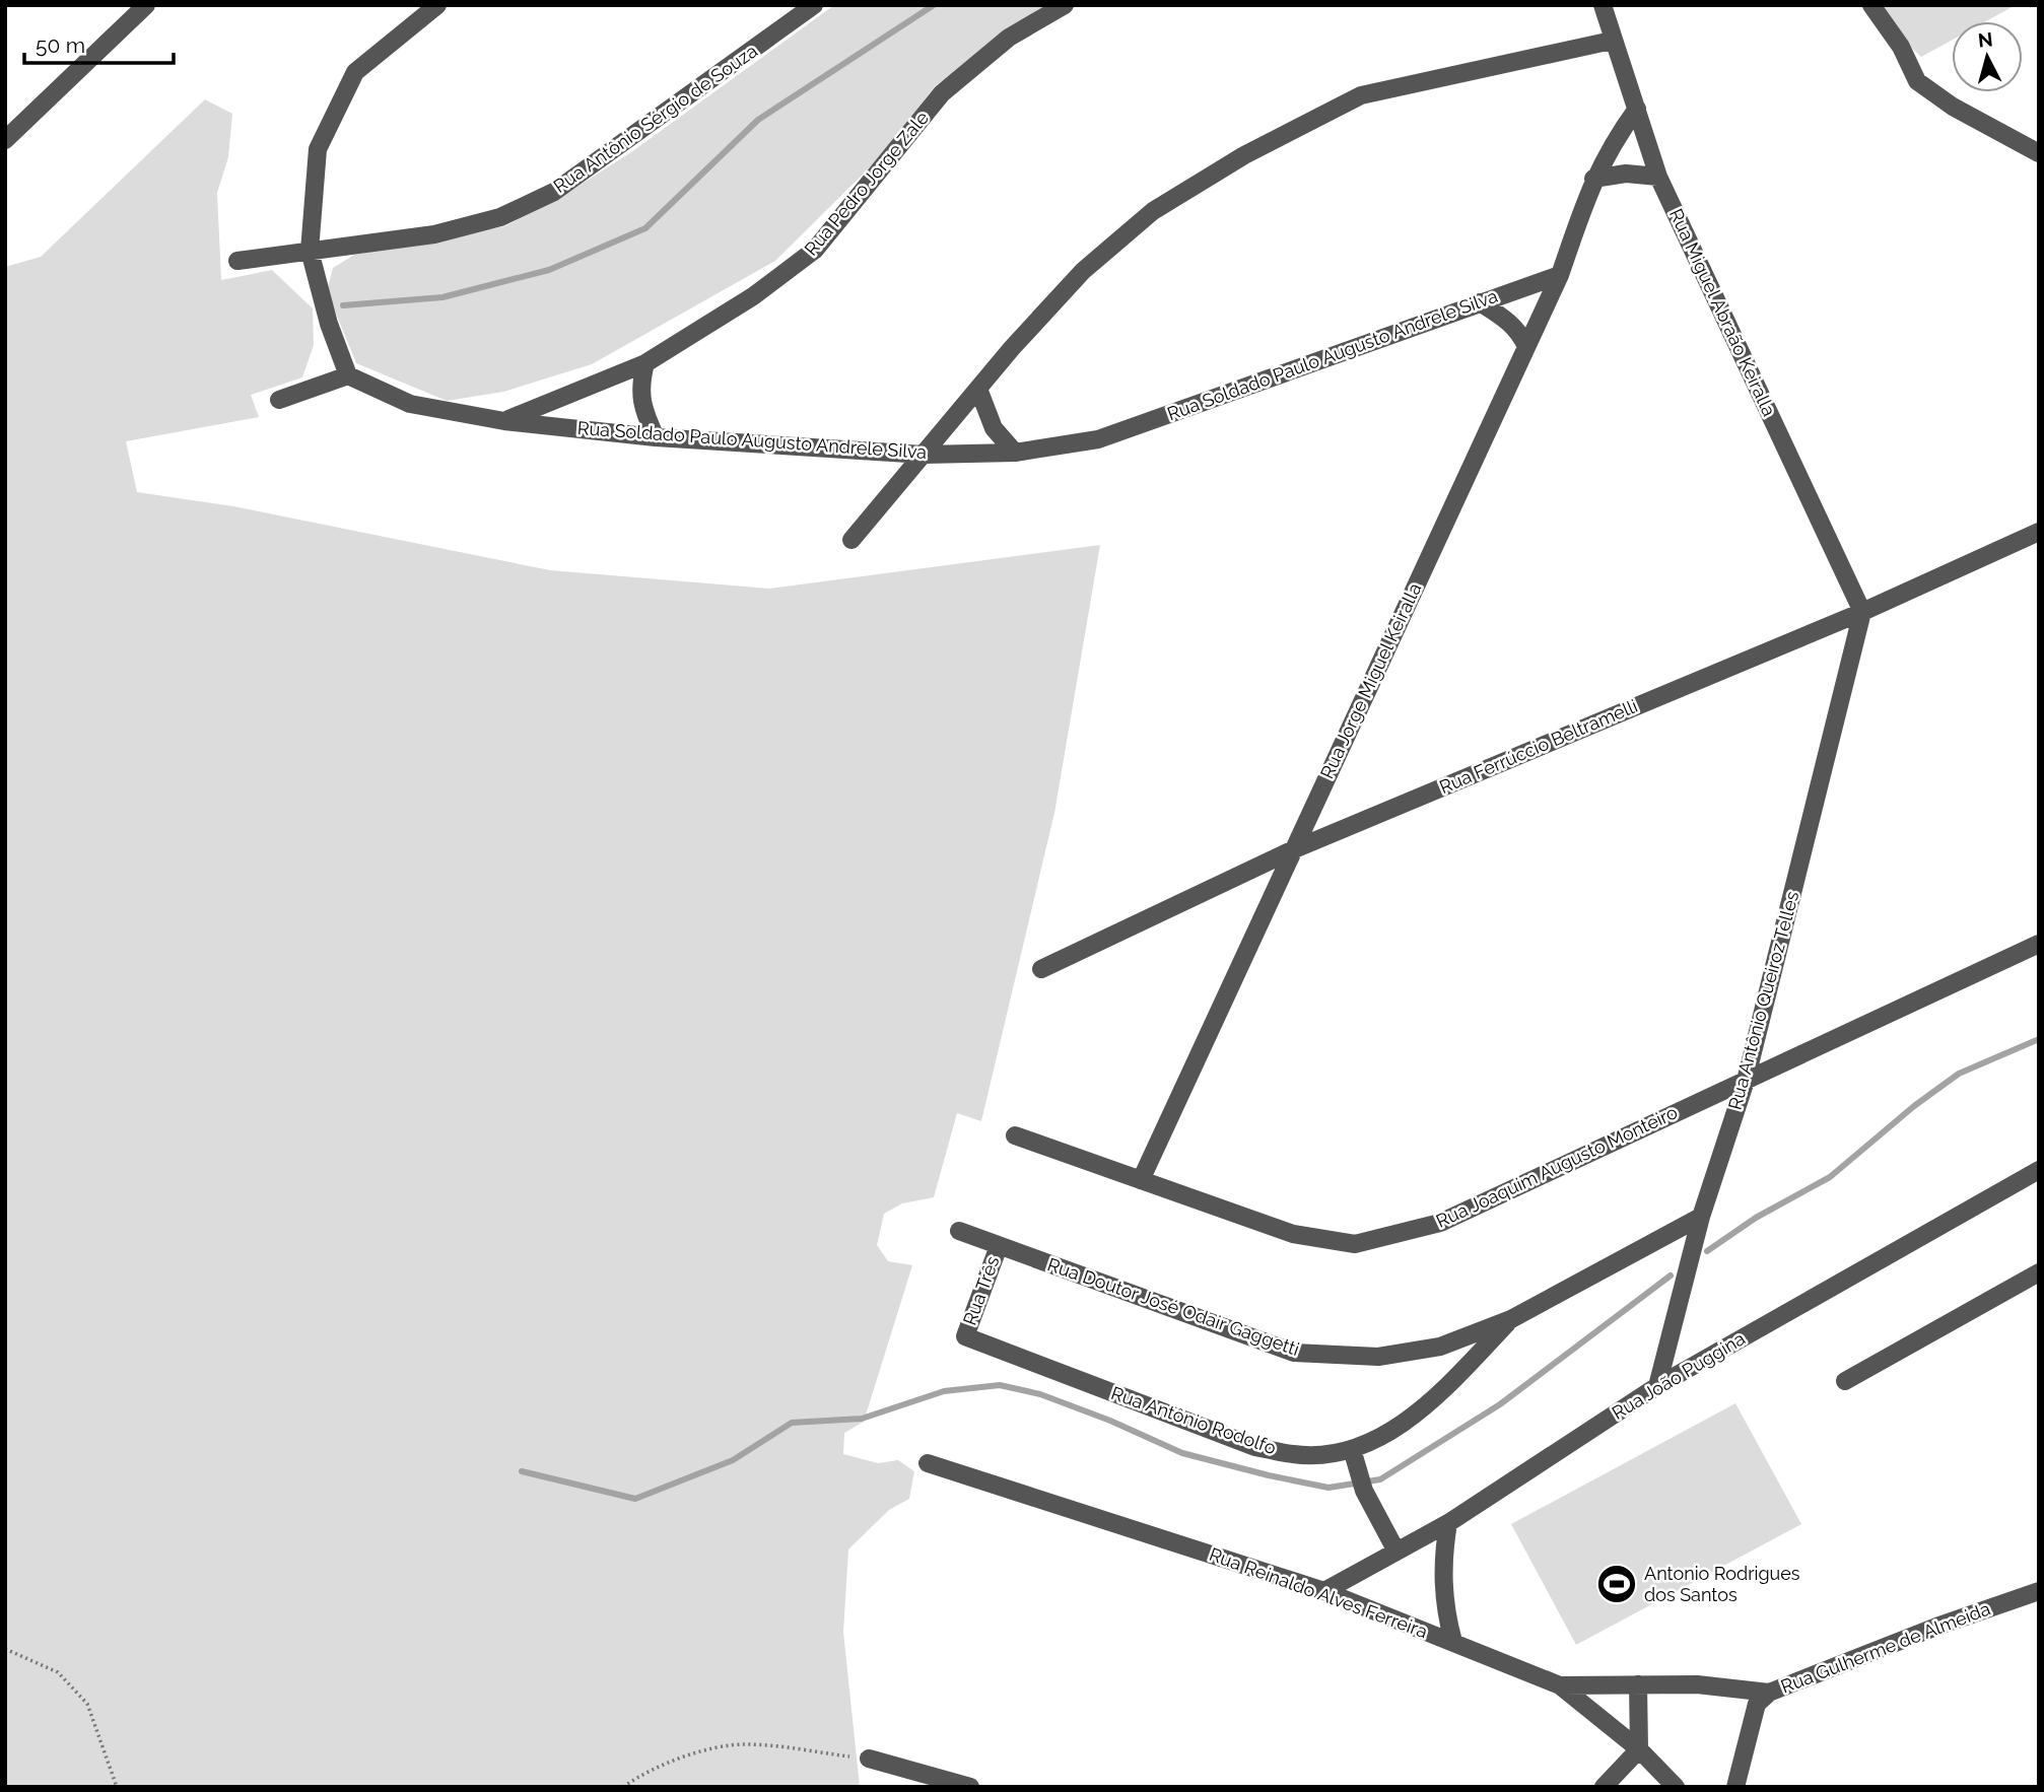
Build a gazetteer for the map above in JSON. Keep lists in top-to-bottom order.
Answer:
{
  "streets": {
    "street": [
      "Rua Antônio Sérgio de Souza",
      "Rua Pedro Jorge Zale",
      "Rua Miguel Abraão Keiralla",
      "Rua Soldado Paulo Augusto Andrele Silva",
      "Rua Jorge Miguel Keiralla",
      "Rua Ferrúccio Beltramelli",
      "Rua Antônio Queiroz Telles",
      "Rua Joaquim Augusto Monteiro",
      "Rua Três",
      "Rua Doutor José Odair Gaggetti",
      "Rua João Puggina",
      "Rua Antônio Rodolfo",
      "Rua Reinaldo Alves Ferreira",
      "Rua Gulherme de Almeida"
    ]
  },
  "crossings": [
    ["Rua Pedro Jorge Zale", "Rua Soldado Paulo Augusto Andrele Silva"],
    ["Rua Miguel Abraão Keiralla", "Rua Jorge Miguel Keiralla"],
    ["Rua Miguel Abraão Keiralla", "Rua Ferrúccio Beltramelli"],
    ["Rua Miguel Abraão Keiralla", "Rua Antônio Queiroz Telles"],
    ["Rua Soldado Paulo Augusto Andrele Silva", "Rua Jorge Miguel Keiralla"],
    ["Rua Jorge Miguel Keiralla", "Rua Ferrúccio Beltramelli"],
    ["Rua Jorge Miguel Keiralla", "Rua Joaquim Augusto Monteiro"],
    ["Rua Ferrúccio Beltramelli", "Rua Antônio Queiroz Telles"],
    ["Rua Antônio Queiroz Telles", "Rua Joaquim Augusto Monteiro"],
    ["Rua Antônio Queiroz Telles", "Rua Doutor José Odair Gaggetti"],
    ["Rua Antônio Queiroz Telles", "Rua João Puggina"],
    ["Rua Três", "Rua Doutor José Odair Gaggetti"],
    ["Rua Três", "Rua Antônio Rodolfo"],
    ["Rua Doutor José Odair Gaggetti", "Rua Antônio Rodolfo"],
    ["Rua João Puggina", "Rua Reinaldo Alves Ferreira"],
    ["Rua Reinaldo Alves Ferreira", "Rua Gulherme de Almeida"]
  ],
  "places": {
    "sports": ["Antonio Rodrigues dos Santos"]
  },
  "scale_bar": "50 m",
  "north": "top"
}
